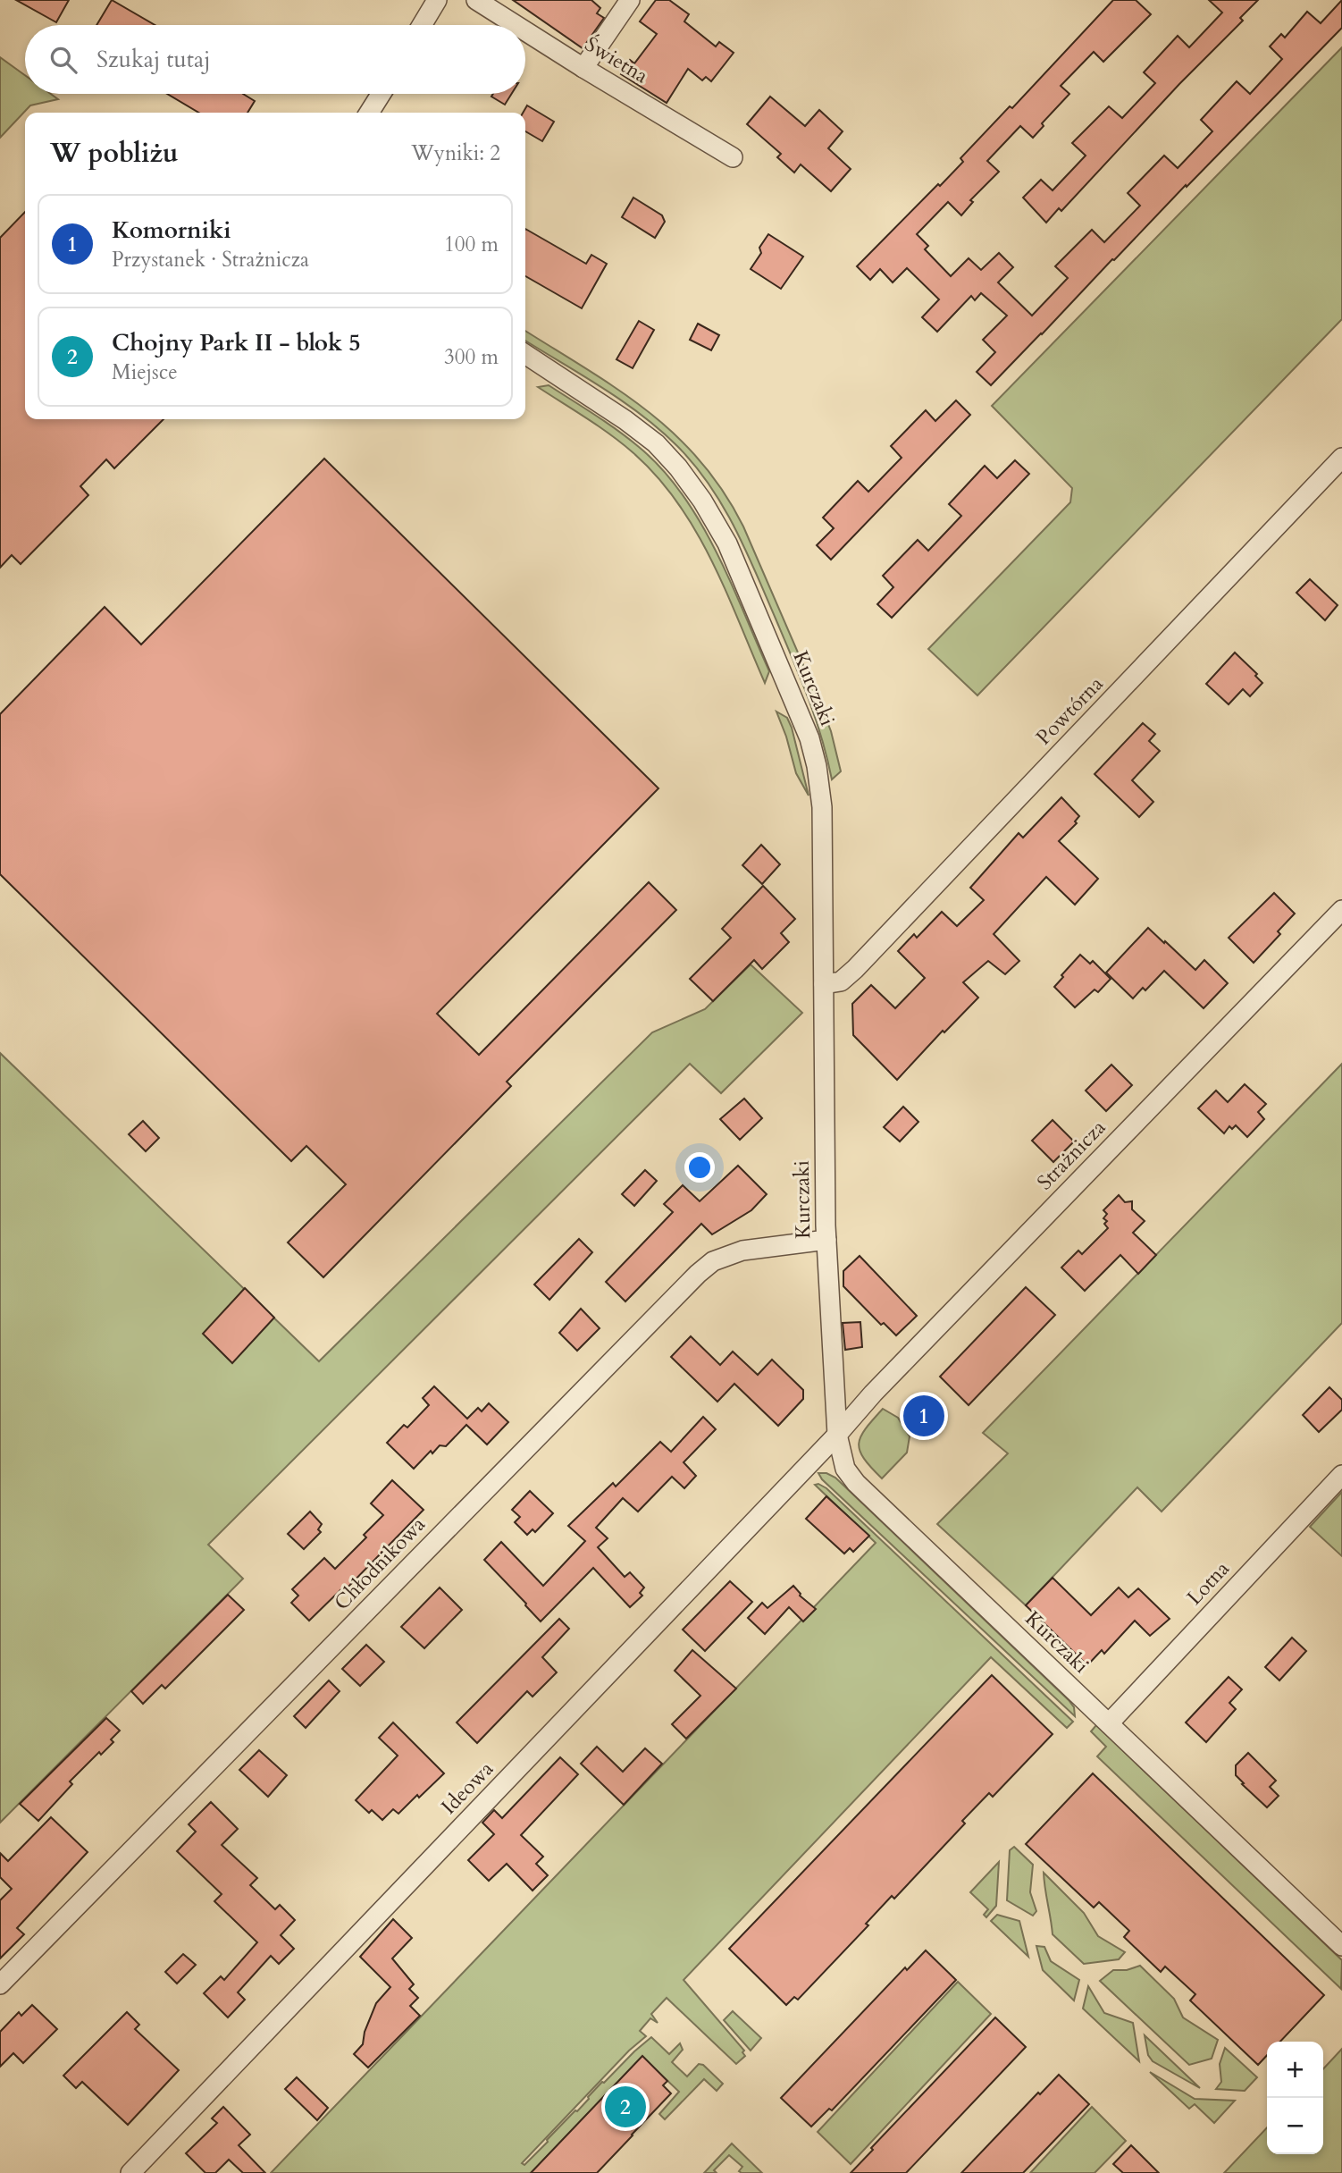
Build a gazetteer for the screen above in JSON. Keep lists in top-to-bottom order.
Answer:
{
  "streets": {
    "street": [
      "Świetna",
      "Kurczaki",
      "Powtórna",
      "Strażnicza",
      "Chłodnikowa",
      "Lotna",
      "Ideowa"
    ]
  },
  "crossings": [
    ["Kurczaki", "Powtórna"],
    ["Kurczaki", "Strażnicza"],
    ["Kurczaki", "Chłodnikowa"],
    ["Kurczaki", "Lotna"],
    ["Kurczaki", "Ideowa"],
    ["Strażnicza", "Ideowa"]
  ],
  "page": {
    "search": "Szukaj tutaj",
    "heading": ["W pobliżu", "Wyniki: 2"],
    "list": [
      {
        "mark": "1",
        "name": "Komorniki",
        "note": "Przystanek · Strażnicza",
        "value": "100 m"
      },
      {
        "mark": "2",
        "name": "Chojny Park II - blok 5",
        "note": "Miejsce",
        "value": "300 m"
      }
    ],
    "pins": ["1", "2"],
    "map_buttons": ["+", "−"]
  }
}
